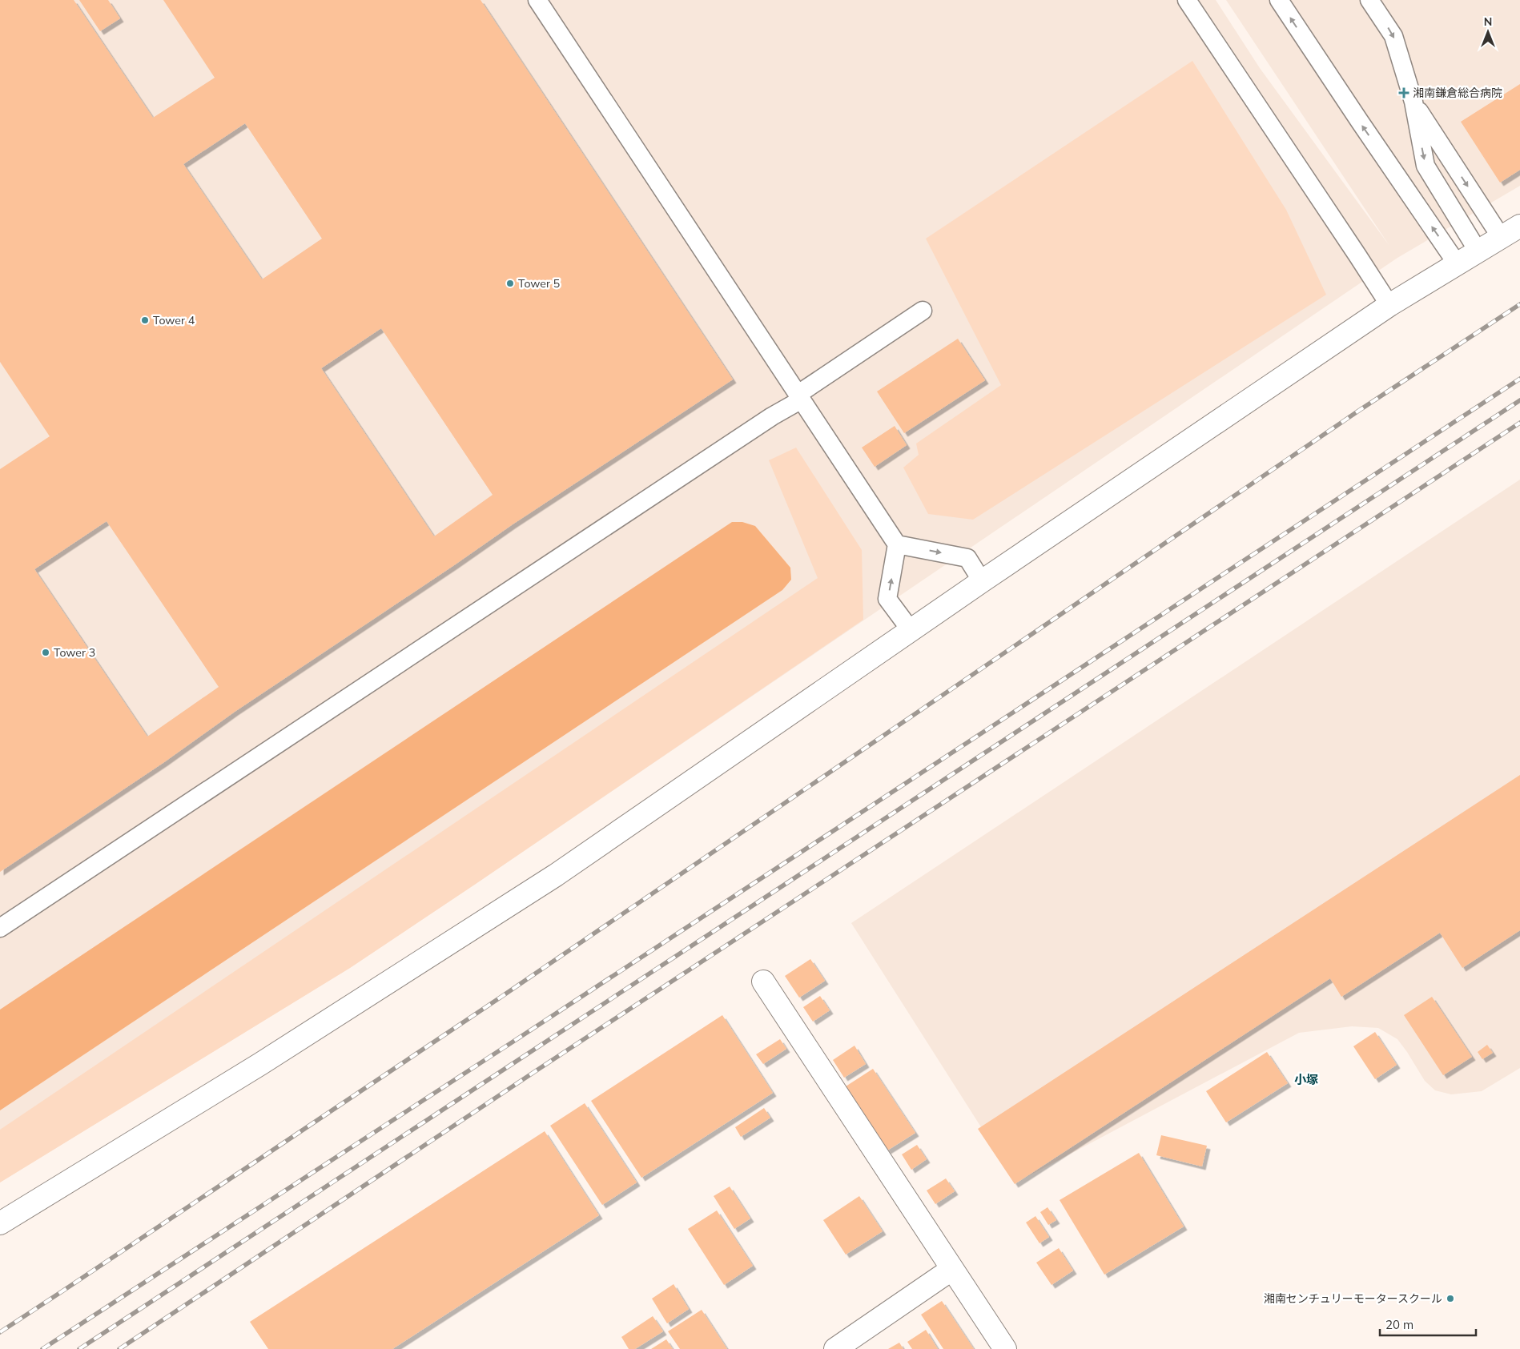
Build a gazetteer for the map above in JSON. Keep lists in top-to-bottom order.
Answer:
{
  "districts": ["小塚"],
  "places": {
    "health": ["湘南鎌倉総合病院"],
    "other": [
      "Tower 5",
      "Tower 4",
      "Tower 3",
      "湘南センチュリーモータースクール"
    ]
  },
  "scale_bar": "20 m",
  "north": "top"
}
